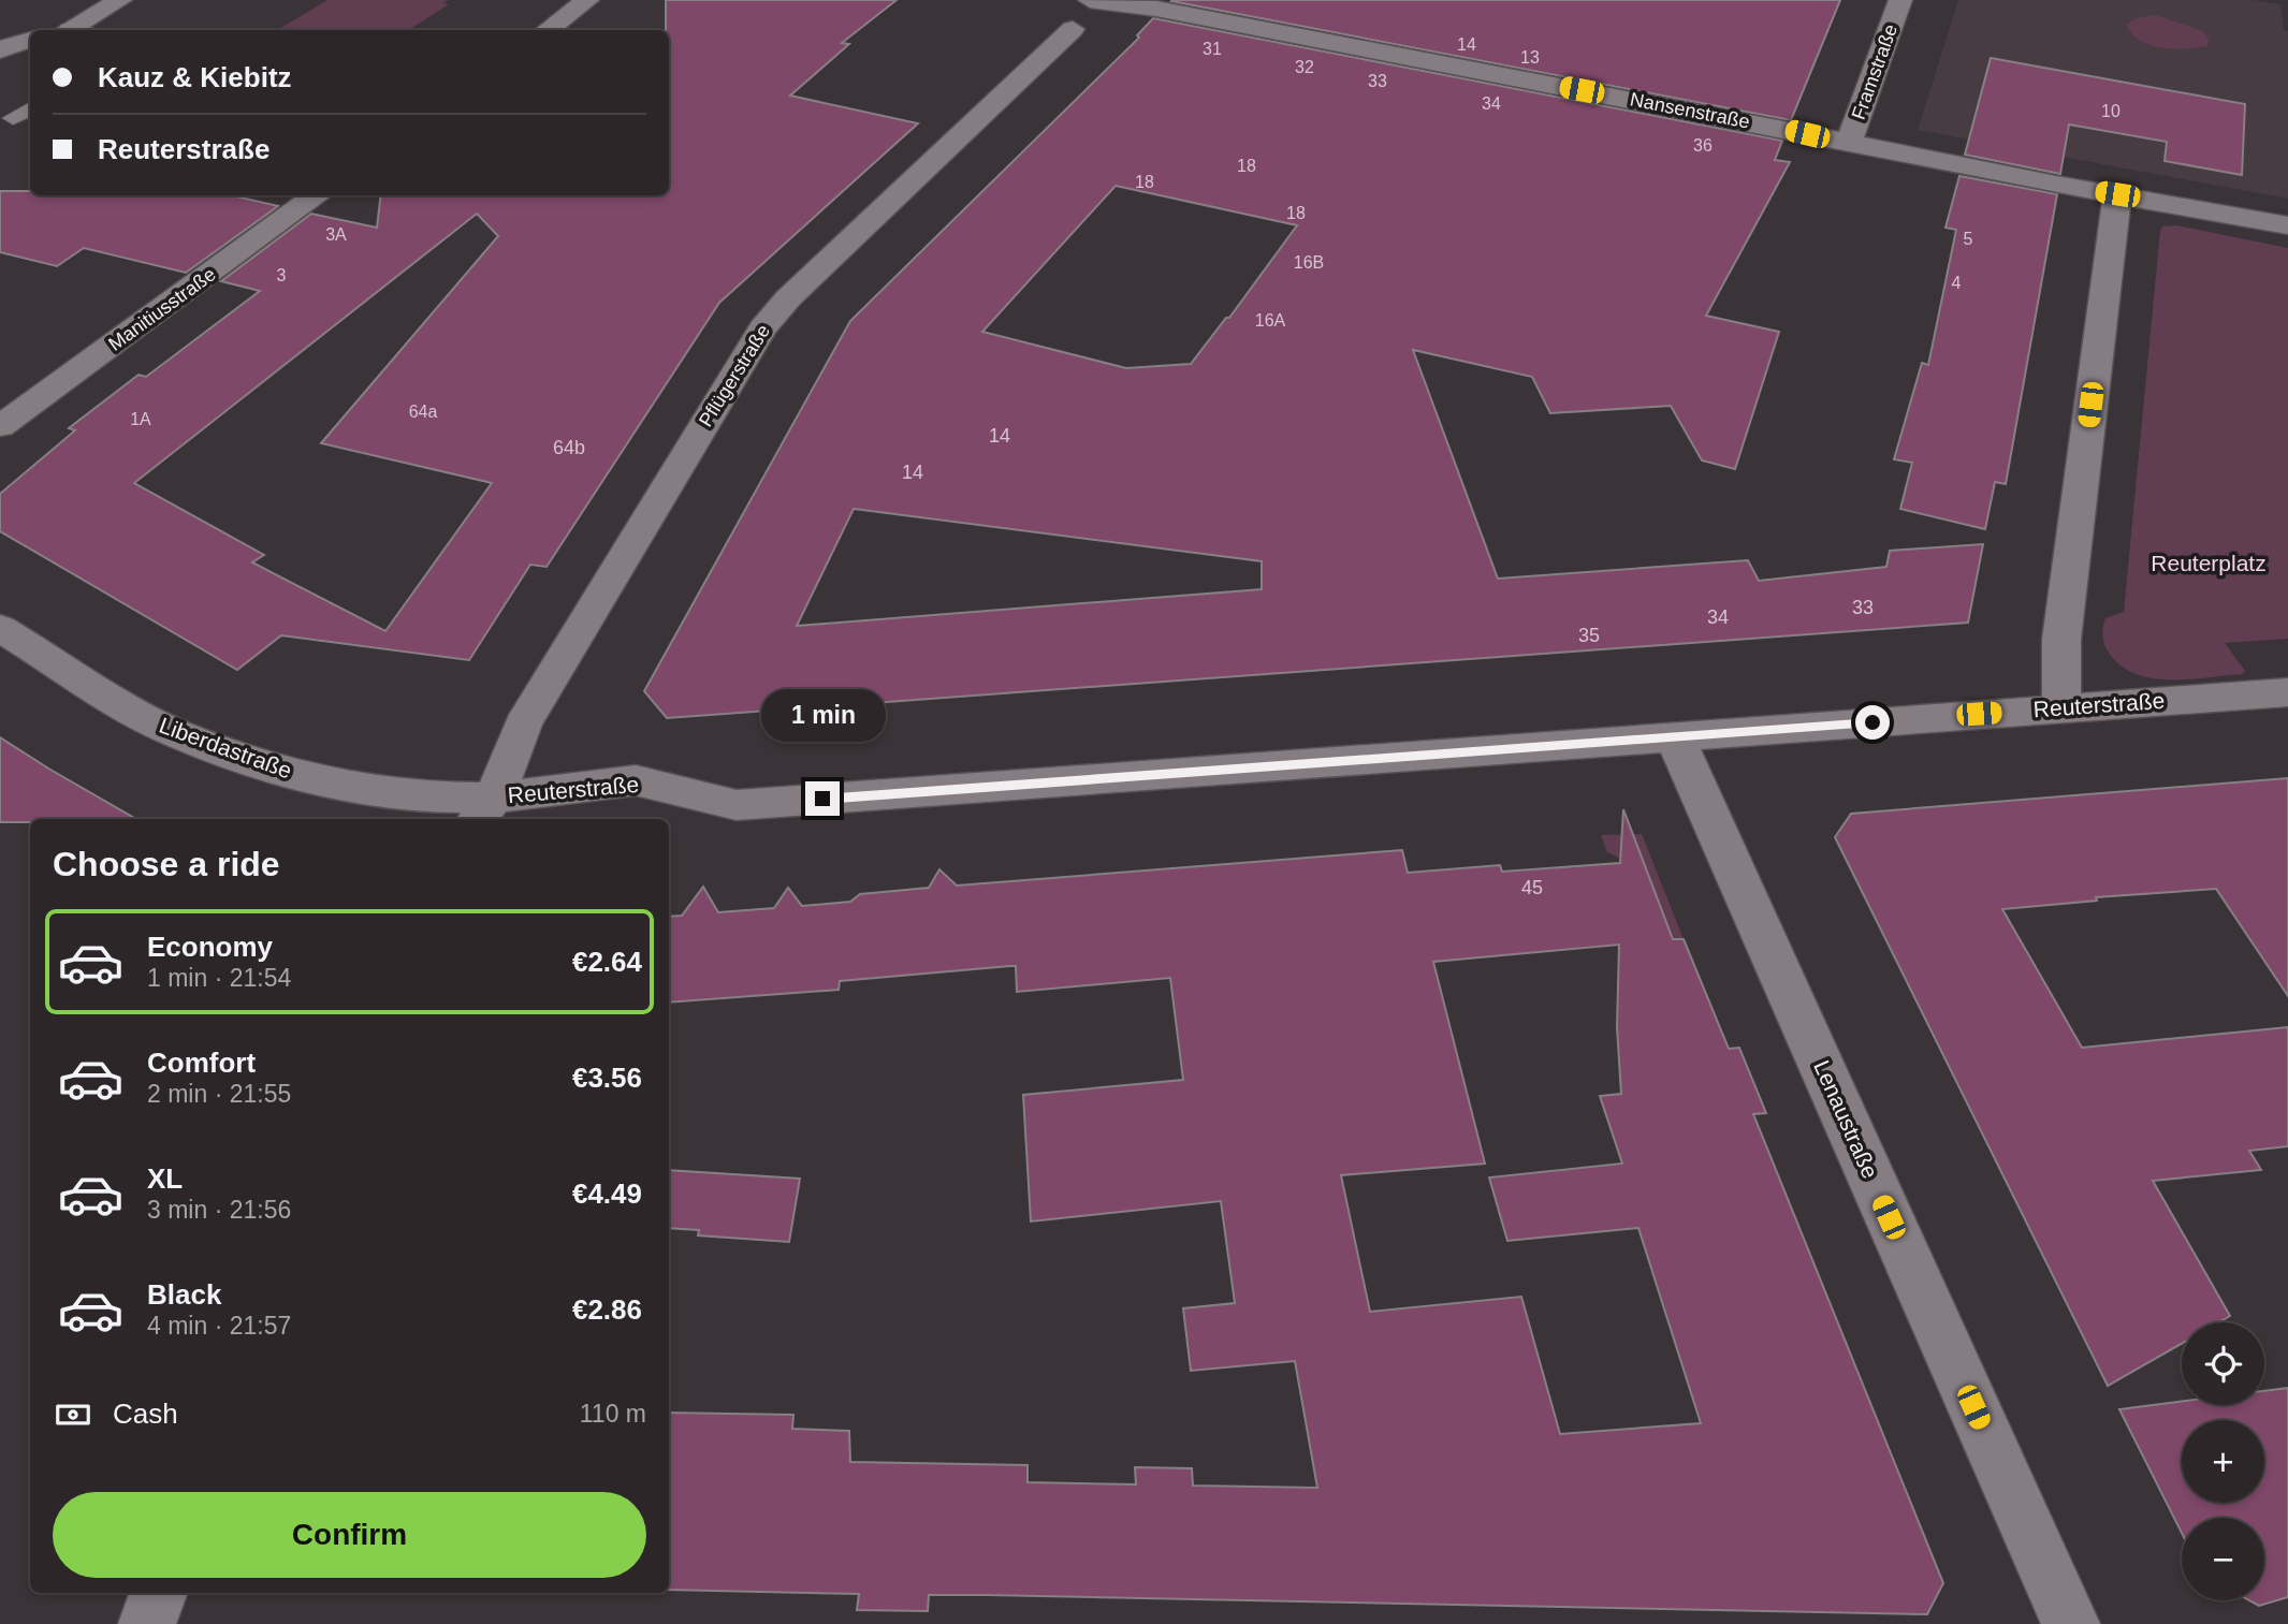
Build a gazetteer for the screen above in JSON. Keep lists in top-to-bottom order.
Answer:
{
  "streets": {
    "street": [
      "Framstraße",
      "Nansenstraße",
      "Manitiusstraße",
      "Pflügerstraße",
      "Reuterstraße",
      "Liberdastraße",
      "Lenaustraße"
    ]
  },
  "crossings": [
    ["Framstraße", "Nansenstraße"],
    ["Pflügerstraße", "Reuterstraße"],
    ["Reuterstraße", "Liberdastraße"],
    ["Reuterstraße", "Lenaustraße"]
  ],
  "parks": ["Reuterplatz"],
  "house_numbers": [
    "14",
    "31",
    "13",
    "32",
    "33",
    "34",
    "10",
    "36",
    "18",
    "18",
    "18",
    "3A",
    "5",
    "16B",
    "3",
    "4",
    "16A",
    "64a",
    "1A",
    "14",
    "64b",
    "14",
    "33",
    "34",
    "35",
    "45"
  ],
  "page": {
    "banner": ["Kauz & Kiebitz", "Reuterstraße"],
    "bubble": "1 min",
    "heading": "Choose a ride",
    "list": [
      {
        "name": "Economy",
        "note": "1 min · 21:54",
        "value": "€2.64"
      },
      {
        "name": "Comfort",
        "note": "2 min · 21:55",
        "value": "€3.56"
      },
      {
        "name": "XL",
        "note": "3 min · 21:56",
        "value": "€4.49"
      },
      {
        "name": "Black",
        "note": "4 min · 21:57",
        "value": "€2.86"
      }
    ],
    "map_buttons": ["+", "−"],
    "pay": ["Cash", "110 m"],
    "buttons": "Confirm"
  }
}
